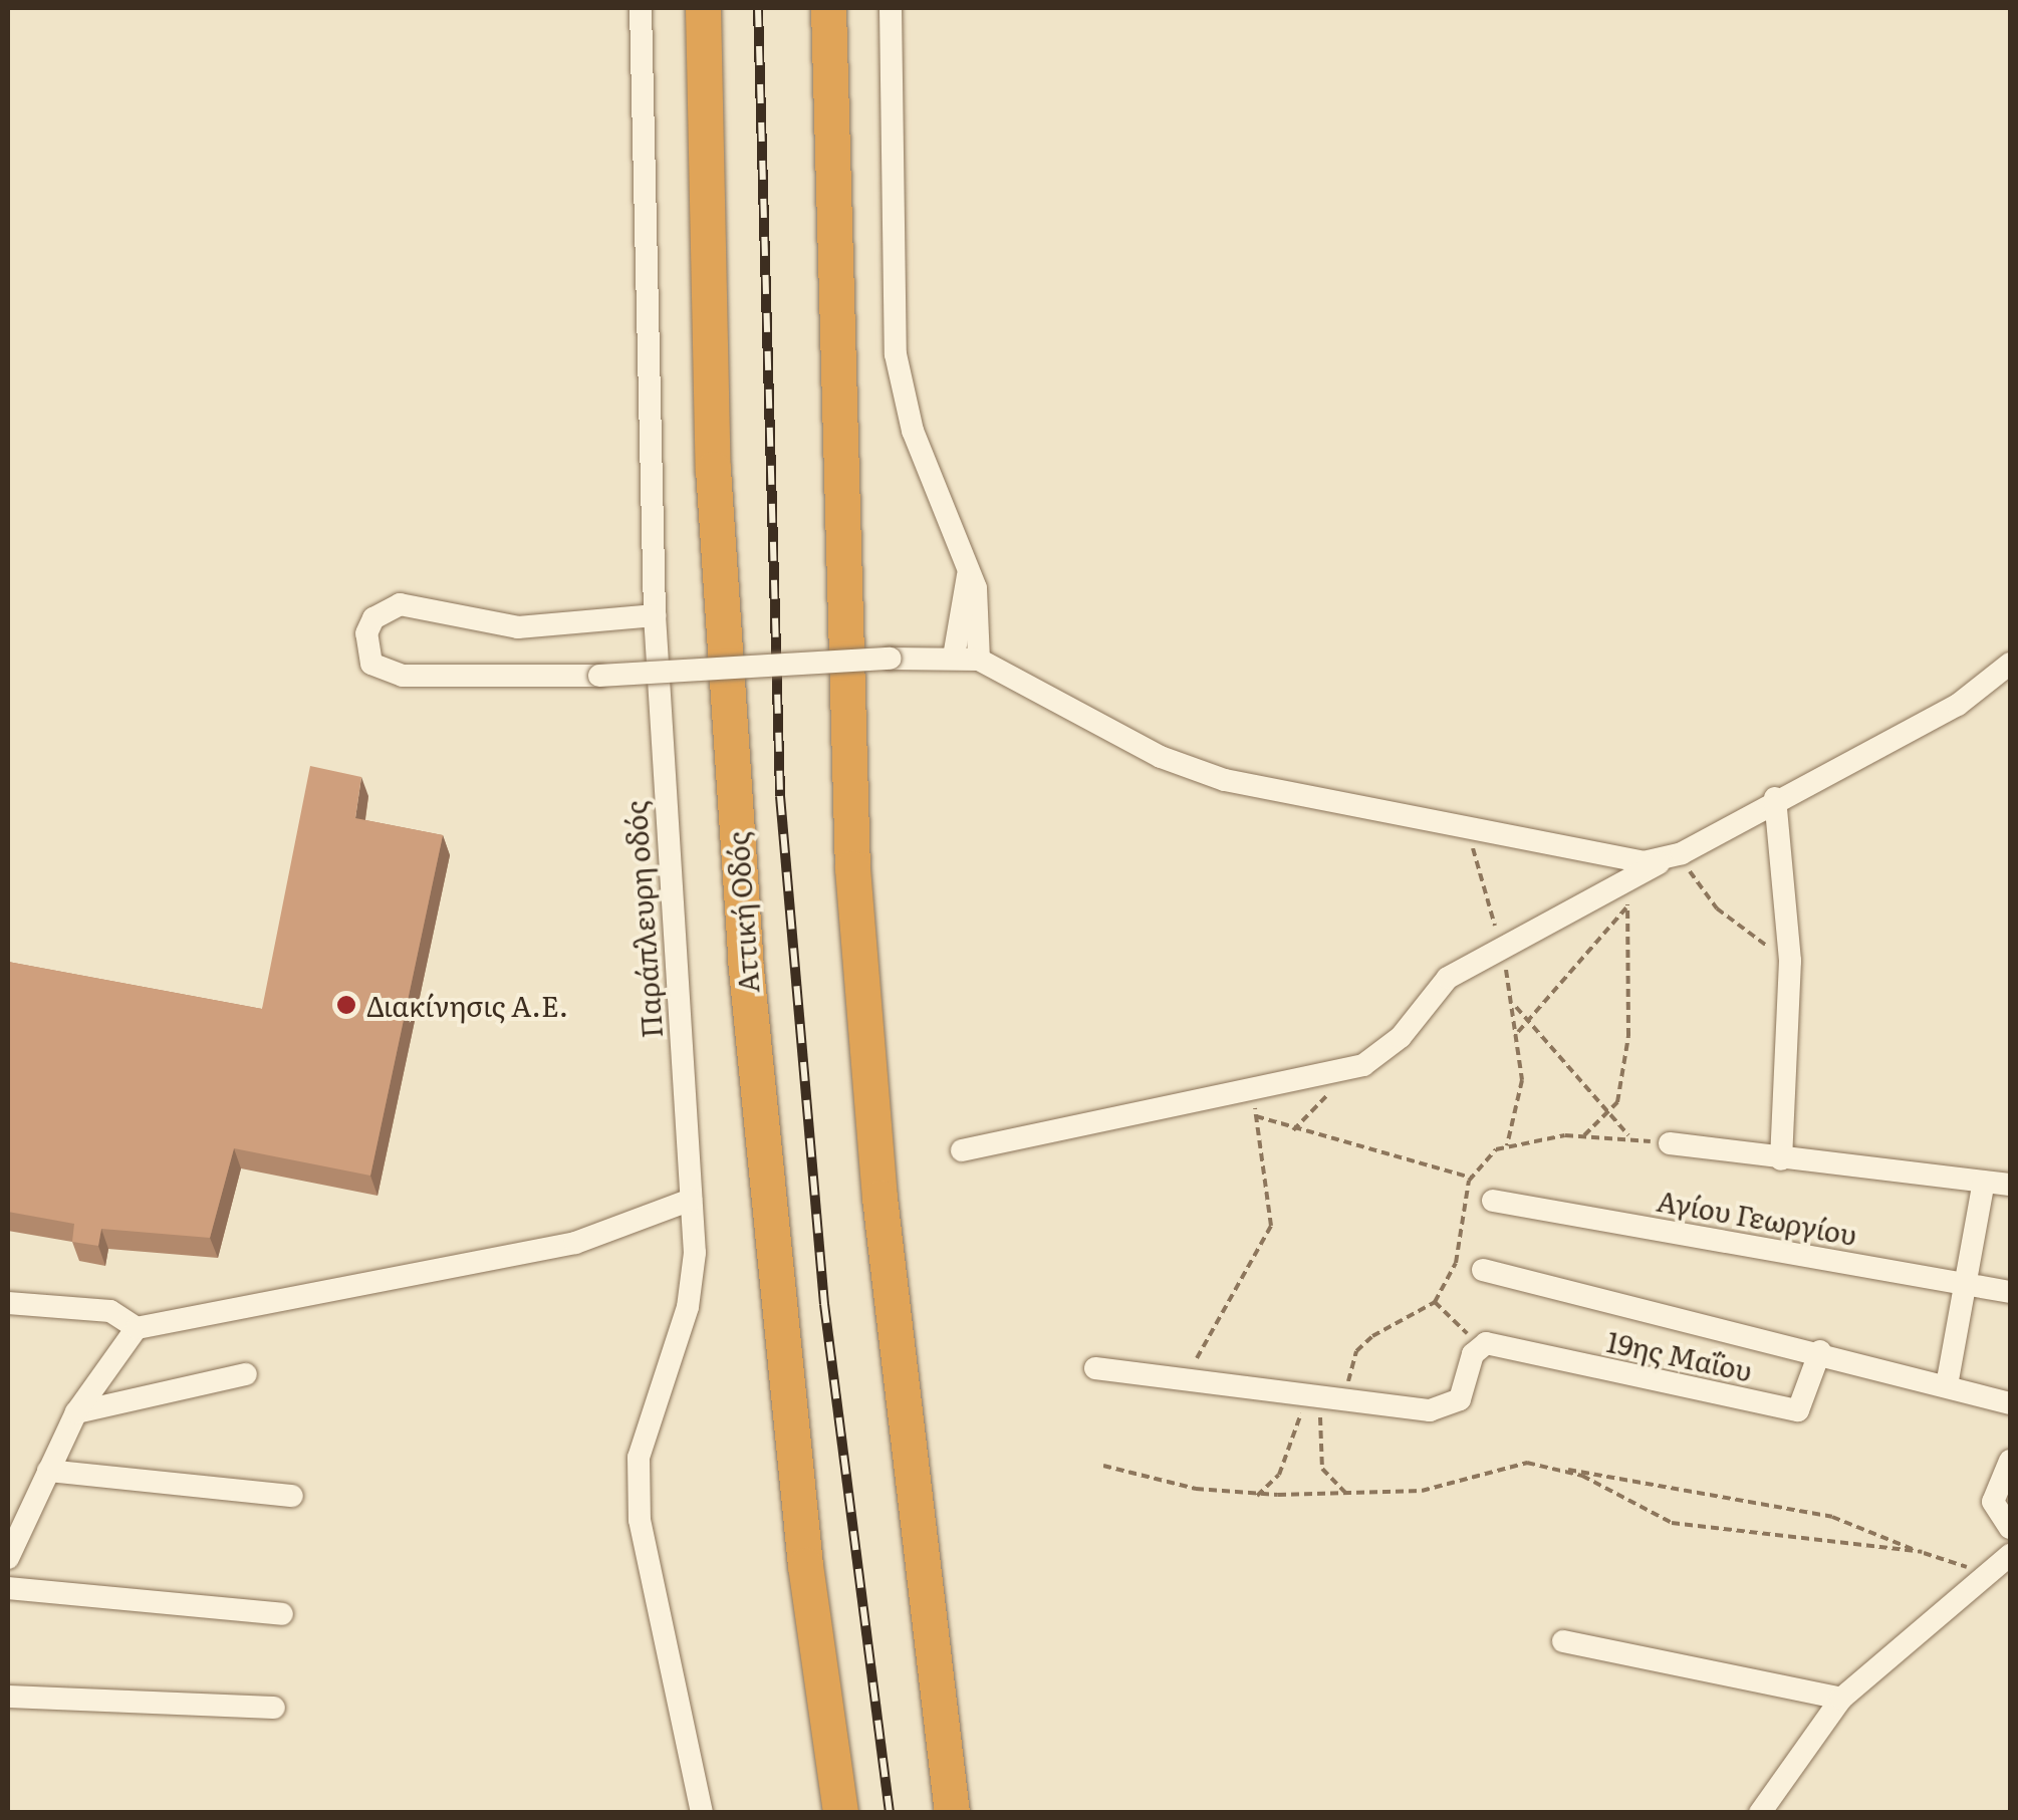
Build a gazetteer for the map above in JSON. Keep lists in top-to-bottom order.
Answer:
{
  "streets": {
    "highway": ["Αττική Οδός"],
    "street": ["Παράπλευρη οδός", "Αγίου Γεωργίου", "19ης Μαΐου"]
  },
  "places": ["Διακίνησις Α.Ε."]
}
